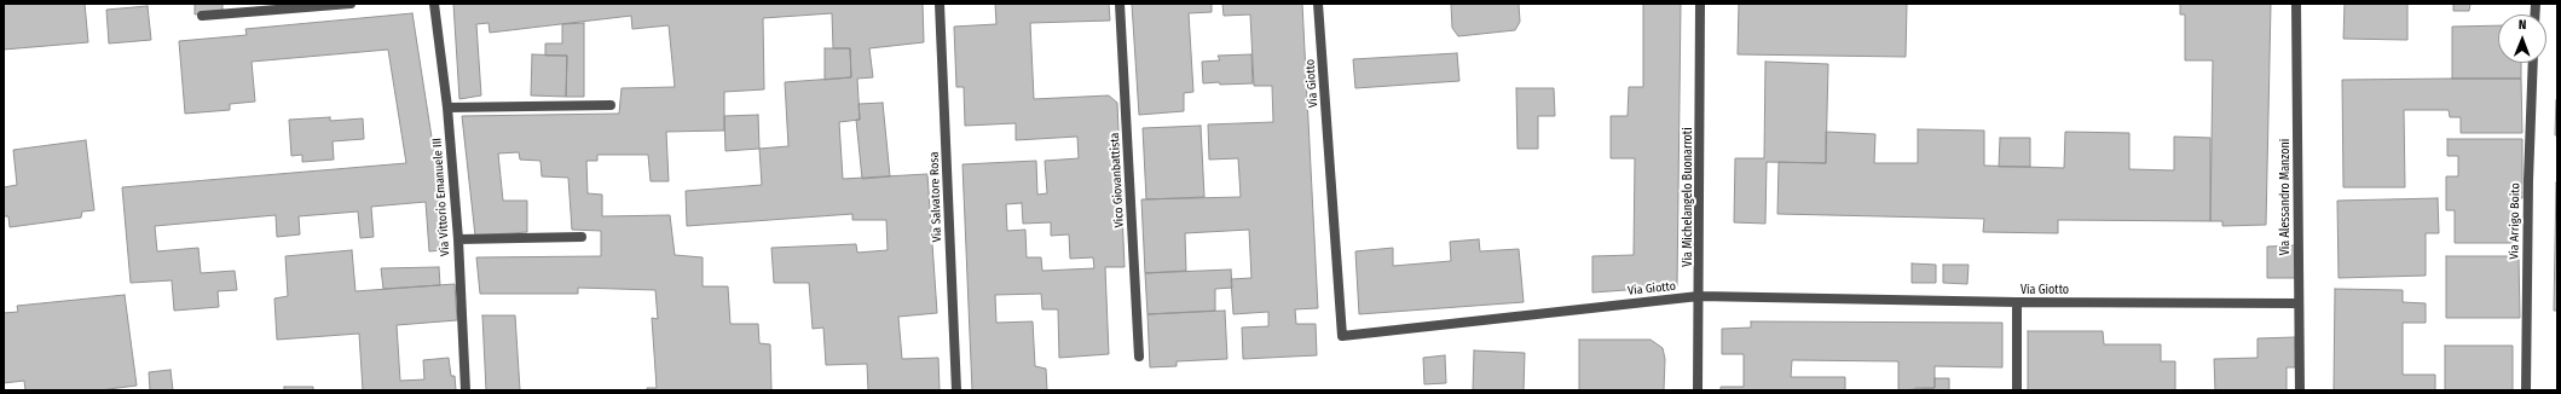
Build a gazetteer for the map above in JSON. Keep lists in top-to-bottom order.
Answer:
{
  "streets": {
    "street": [
      "Via Giotto",
      "Vico Giovanbattista",
      "Via Vittorio Emanuele III",
      "Via Salvatore Rosa",
      "Via Michelangelo Buonarroti",
      "Via Alessandro Manzoni",
      "Via Arrigo Boito"
    ]
  },
  "crossings": [
    ["Via Giotto", "Via Michelangelo Buonarroti"],
    ["Via Giotto", "Via Alessandro Manzoni"]
  ],
  "north": "top"
}
